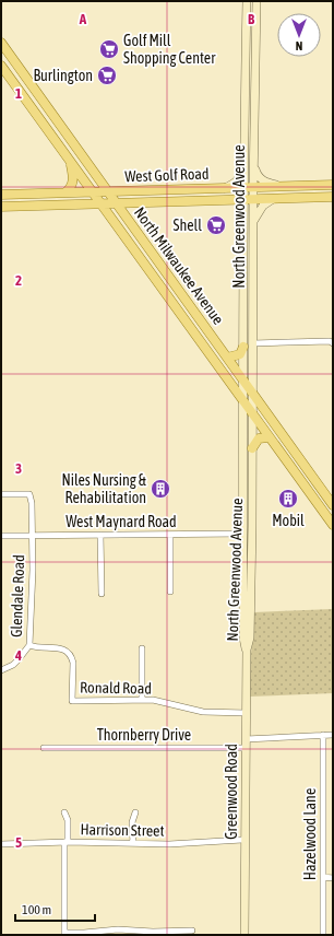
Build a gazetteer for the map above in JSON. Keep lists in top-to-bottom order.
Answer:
{
  "streets": {
    "main road": [
      "West Golf Road",
      "North Greenwood Avenue",
      "North Milwaukee Avenue",
      "Greenwood Road"
    ],
    "street": [
      "West Maynard Road",
      "Glendale Road",
      "Ronald Road",
      "Thornberry Drive",
      "Harrison Street",
      "Hazelwood Lane"
    ]
  },
  "crossings": [
    ["West Golf Road", "North Greenwood Avenue"],
    ["West Golf Road", "North Milwaukee Avenue"],
    ["North Greenwood Avenue", "North Milwaukee Avenue"],
    ["North Greenwood Avenue", "West Maynard Road"],
    ["North Greenwood Avenue", "Greenwood Road"],
    ["West Maynard Road", "Glendale Road"],
    ["Glendale Road", "Ronald Road"],
    ["Ronald Road", "Greenwood Road"],
    ["Thornberry Drive", "Greenwood Road"]
  ],
  "places": {
    "supermarket": ["Golf Mill Shopping Center", "Burlington", "Shell"],
    "building": ["Niles Nursing & Rehabilitation", "Mobil"]
  },
  "scale_bar": "100 m",
  "north": "bottom",
  "grid": {
    "columns": ["A", "B"],
    "rows": [
      "1",
      "2",
      "3",
      "4",
      "5"
    ]
  }
}
